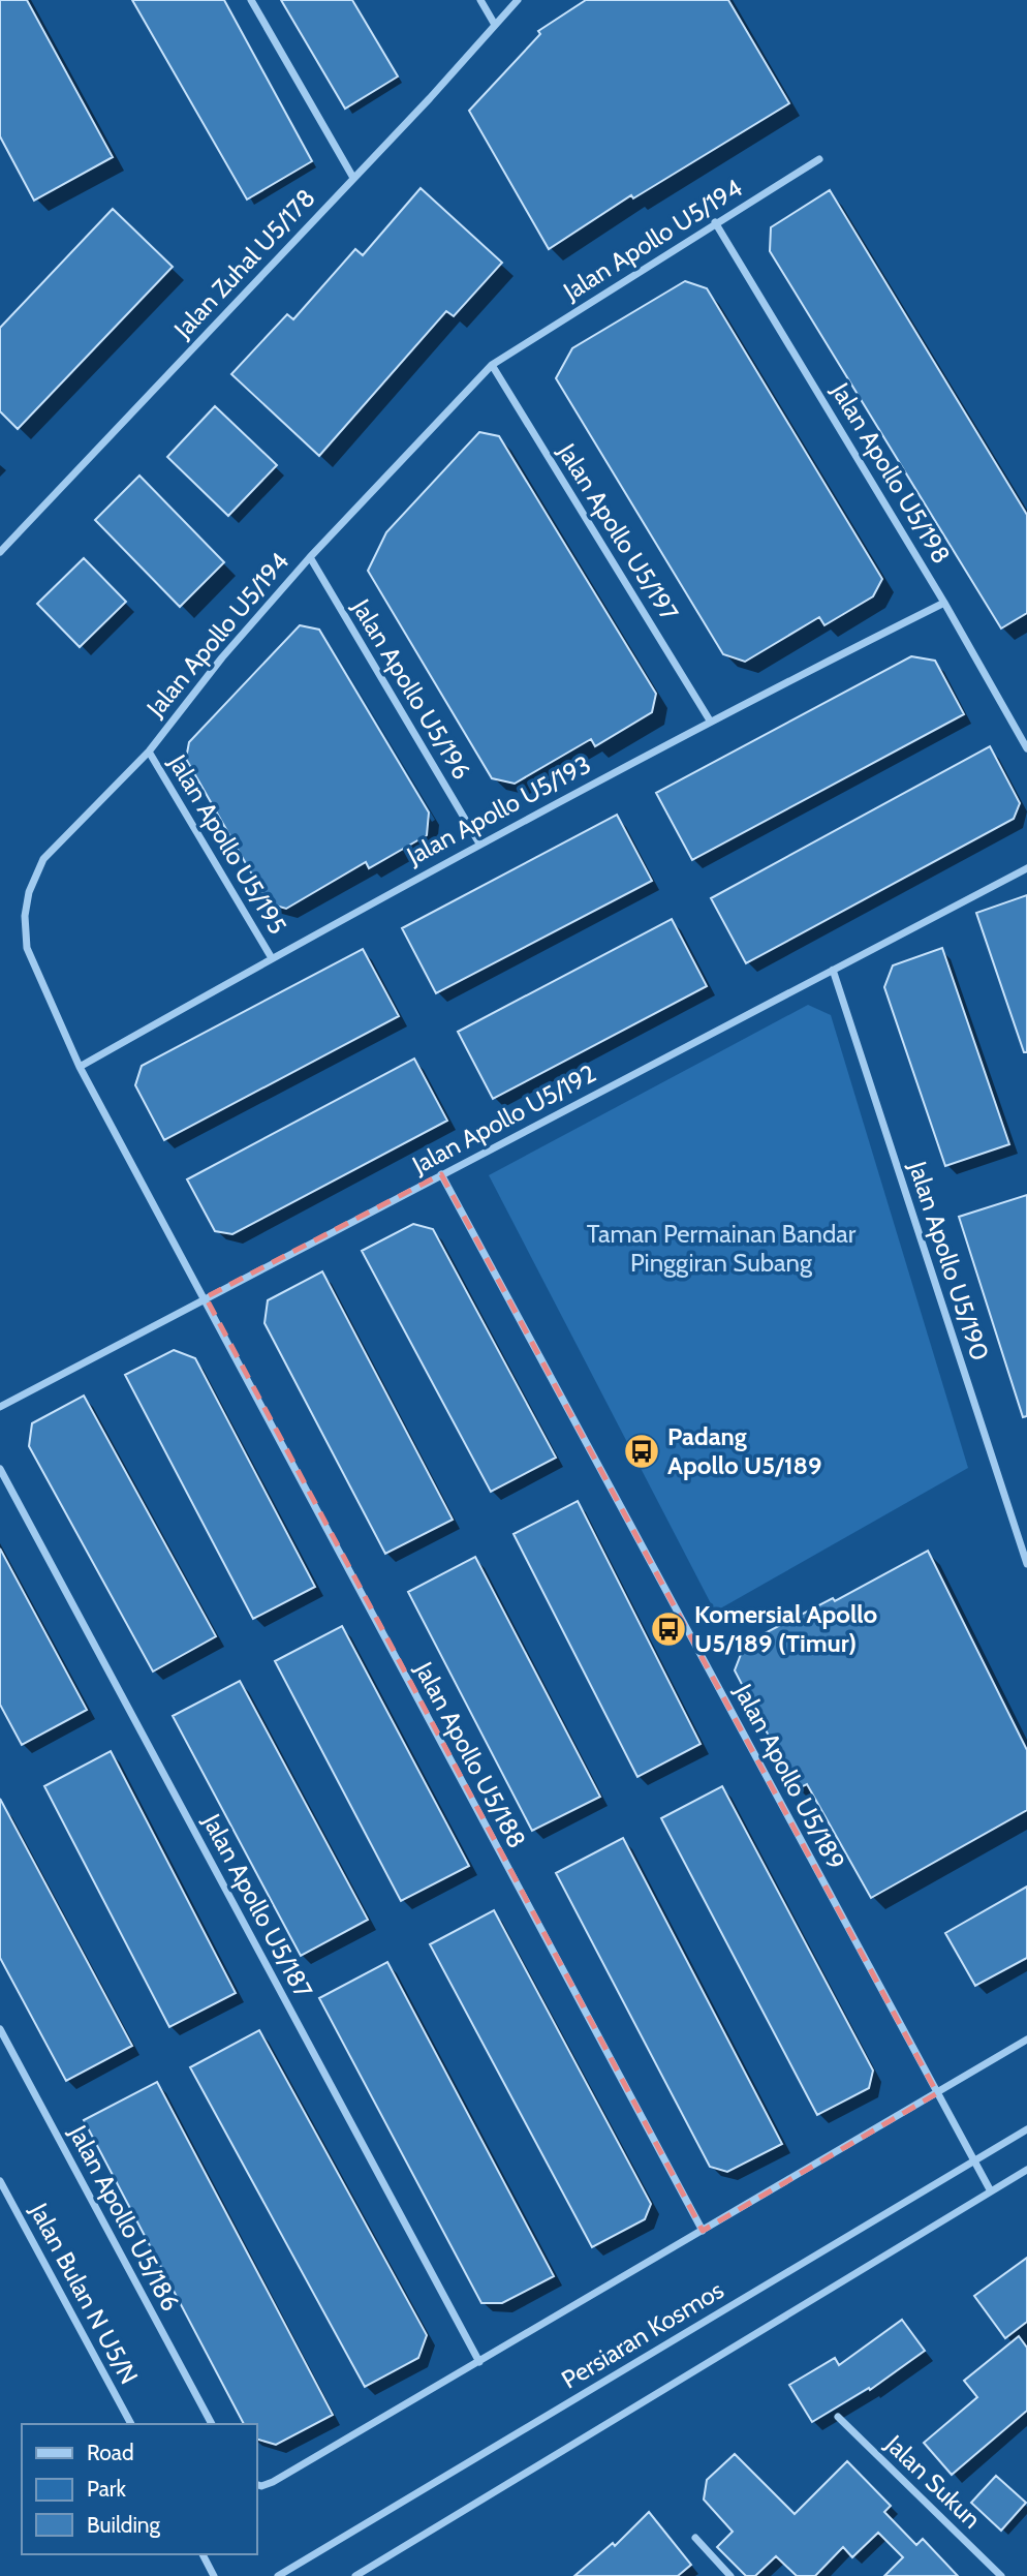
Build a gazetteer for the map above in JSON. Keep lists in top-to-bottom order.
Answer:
{
  "streets": {
    "street": [
      "Jalan Apollo U5/194",
      "Jalan Zuhal U5/178",
      "Jalan Apollo U5/198",
      "Jalan Apollo U5/197",
      "Jalan Apollo U5/196",
      "Jalan Apollo U5/193",
      "Jalan Apollo U5/195",
      "Jalan Apollo U5/192",
      "Jalan Apollo U5/190",
      "Jalan Apollo U5/188",
      "Jalan Apollo U5/189",
      "Jalan Apollo U5/187",
      "Jalan Apollo U5/186",
      "Jalan Bulan N U5/N",
      "Persiaran Kosmos",
      "Jalan Sukun"
    ]
  },
  "crossings": [
    ["Jalan Apollo U5/194", "Jalan Apollo U5/198"],
    ["Jalan Apollo U5/194", "Jalan Apollo U5/197"],
    ["Jalan Apollo U5/194", "Jalan Apollo U5/196"],
    ["Jalan Apollo U5/194", "Jalan Apollo U5/193"],
    ["Jalan Apollo U5/194", "Jalan Apollo U5/195"],
    ["Jalan Apollo U5/194", "Jalan Apollo U5/192"],
    ["Jalan Apollo U5/194", "Jalan Apollo U5/188"],
    ["Jalan Apollo U5/198", "Jalan Apollo U5/193"],
    ["Jalan Apollo U5/197", "Jalan Apollo U5/193"],
    ["Jalan Apollo U5/196", "Jalan Apollo U5/193"],
    ["Jalan Apollo U5/193", "Jalan Apollo U5/195"],
    ["Jalan Apollo U5/192", "Jalan Apollo U5/190"],
    ["Jalan Apollo U5/192", "Jalan Apollo U5/188"],
    ["Jalan Apollo U5/192", "Jalan Apollo U5/189"],
    ["Jalan Apollo U5/189", "Persiaran Kosmos"]
  ],
  "parks": ["Taman Permainan Bandar Pinggiran Subang"],
  "places": {
    "bus stop": ["Padang Apollo U5/189", "Komersial Apollo U5/189 (Timur)"]
  },
  "legend": ["Road", "Park", "Building"]
}
